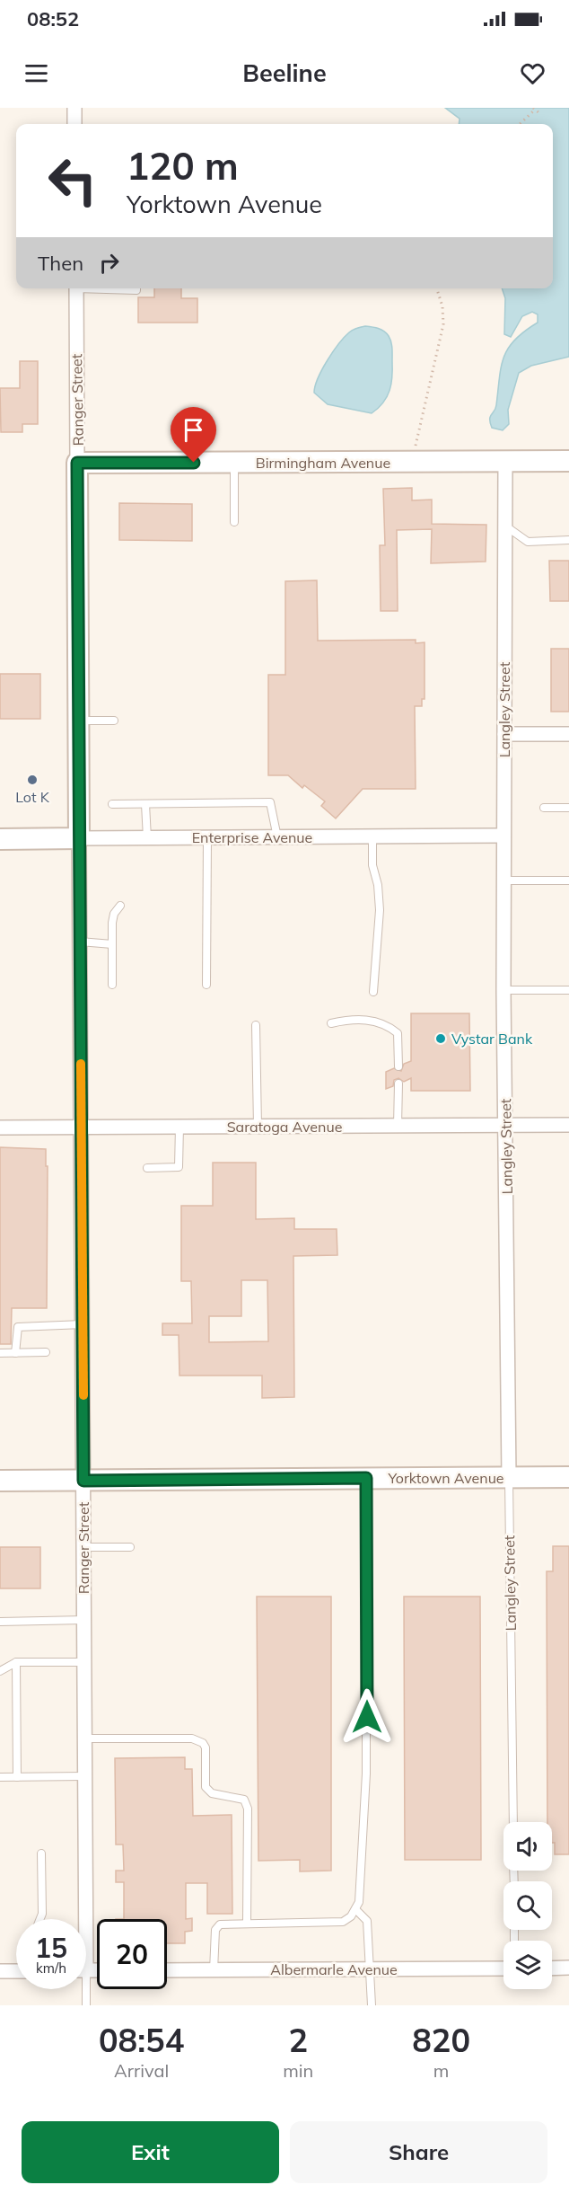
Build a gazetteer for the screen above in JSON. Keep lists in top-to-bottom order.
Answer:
{
  "streets": {
    "main road": [
      "Ranger Street",
      "Birmingham Avenue",
      "Enterprise Avenue",
      "Yorktown Avenue"
    ],
    "street": ["Langley Street", "Saratoga Avenue", "Albermarle Avenue"]
  },
  "crossings": [
    ["Ranger Street", "Birmingham Avenue"],
    ["Ranger Street", "Enterprise Avenue"],
    ["Ranger Street", "Saratoga Avenue"],
    ["Ranger Street", "Yorktown Avenue"],
    ["Birmingham Avenue", "Langley Street"],
    ["Langley Street", "Enterprise Avenue"],
    ["Langley Street", "Saratoga Avenue"],
    ["Langley Street", "Yorktown Avenue"]
  ],
  "places": ["Lot K", "Vystar Bank"],
  "page": {
    "status": "08:52",
    "header": "Beeline",
    "turn": ["120 m", "Yorktown Avenue"],
    "then": "Then",
    "speed": "15 km/h",
    "limit": "20",
    "eta": [
      "08:54",
      "Arrival",
      "2",
      "min",
      "820",
      "m"
    ],
    "buttons": ["Exit", "Share"]
  }
}
